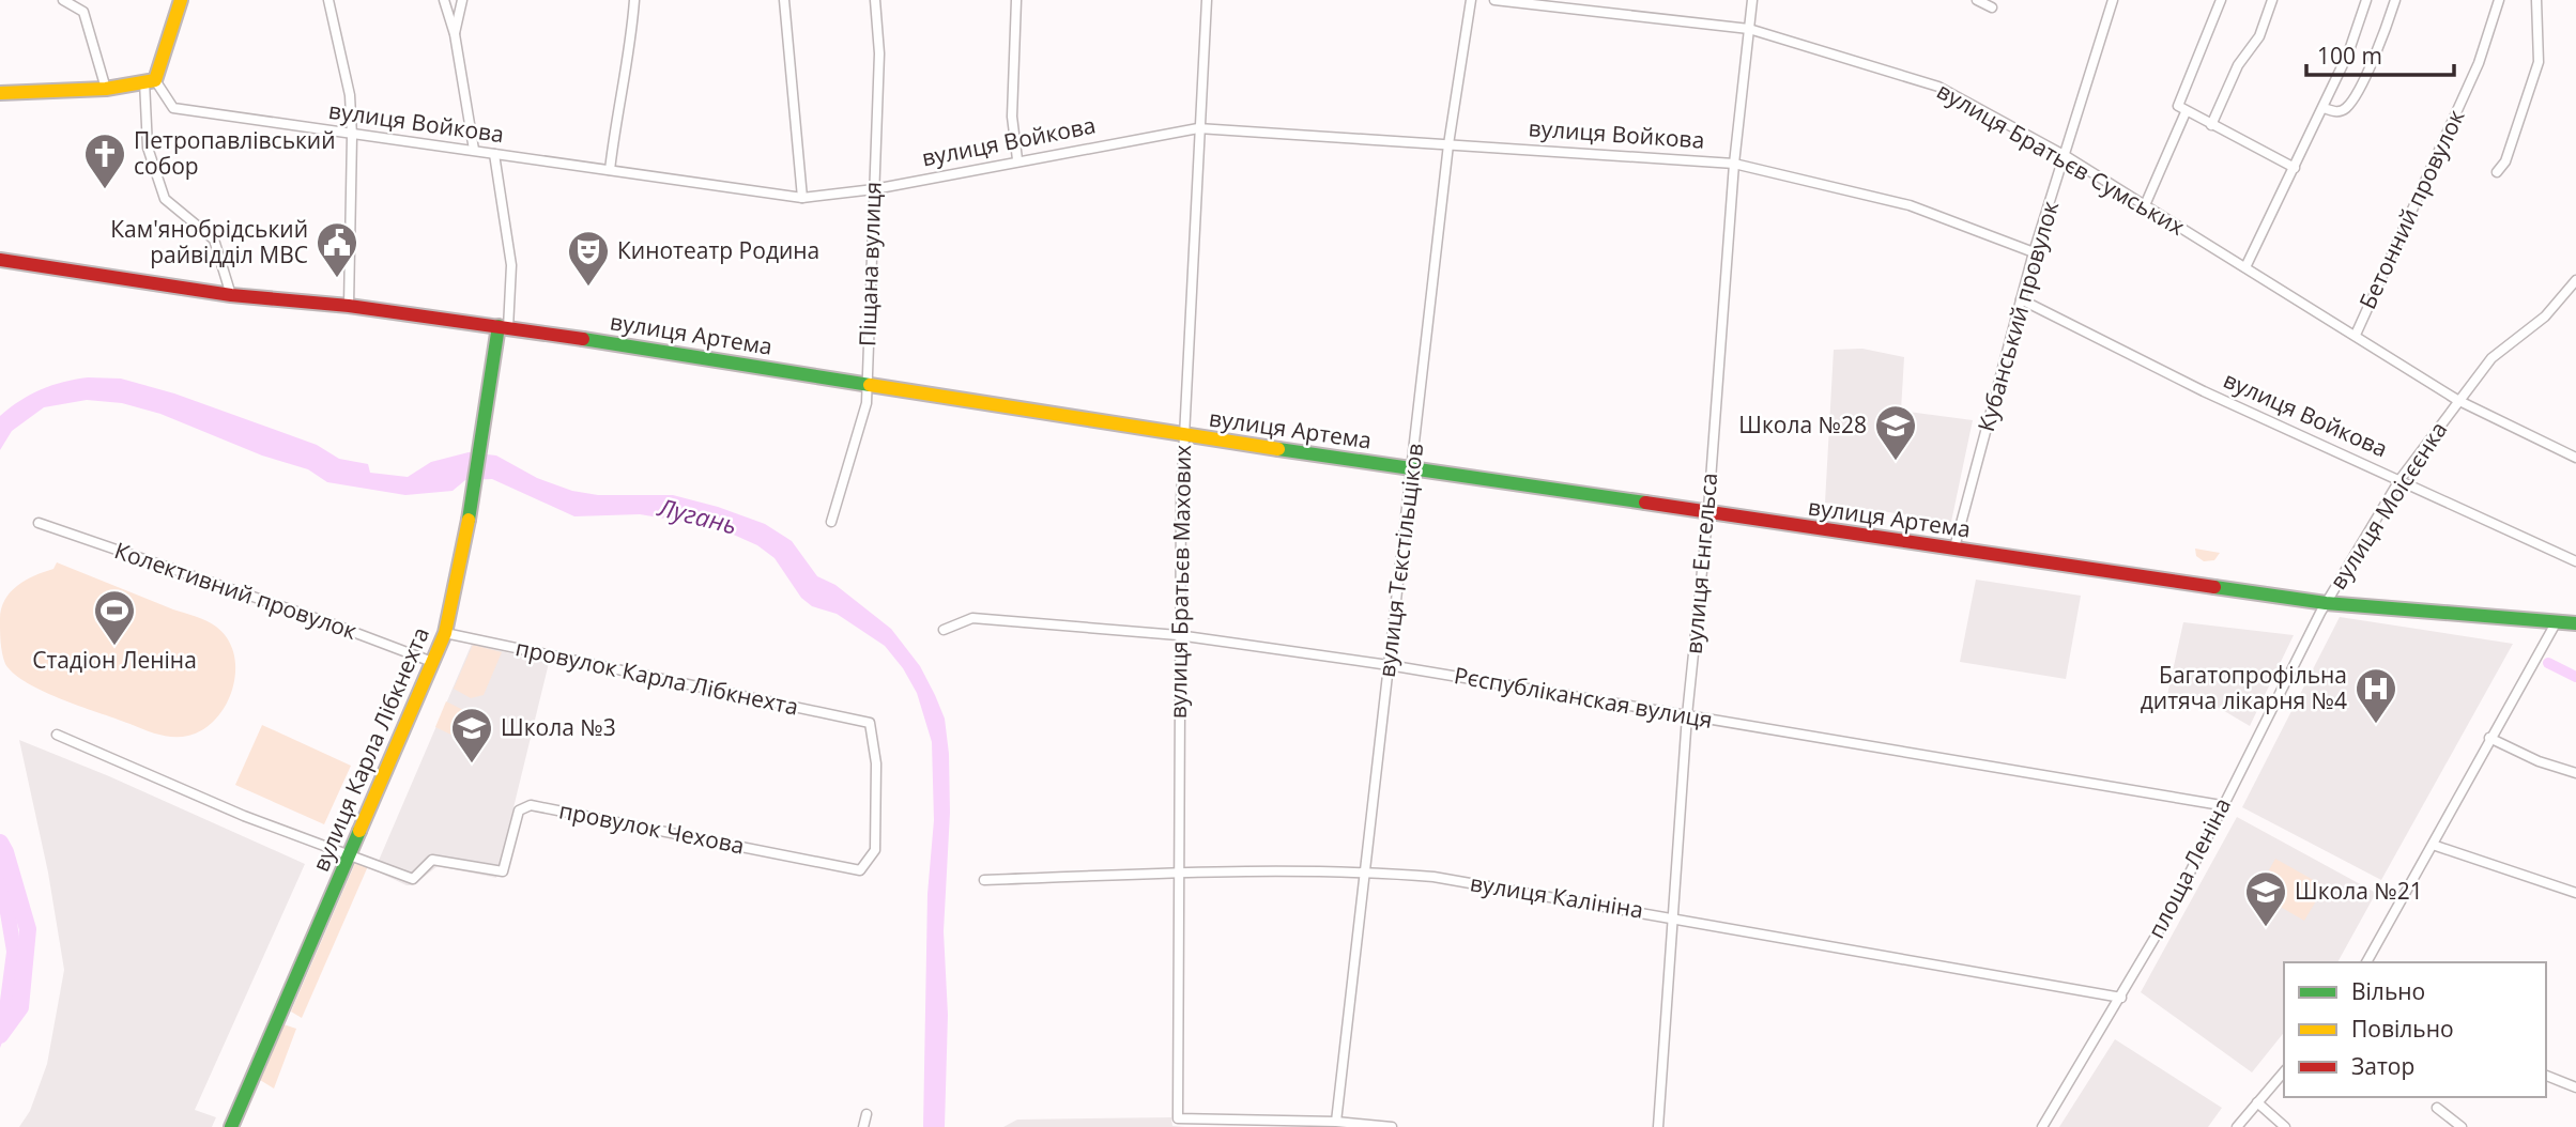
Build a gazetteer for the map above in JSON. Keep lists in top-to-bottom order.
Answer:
{
  "streets": {
    "street": [
      "вулиця Войкова",
      "вулиця Братьєв Сумських",
      "Бетонний провулок",
      "Піщана вулиця",
      "Кубанський провулок",
      "вулиця Артема",
      "вулиця Моісєєнка",
      "вулиця Тєкстільщіков",
      "вулиця Енгельса",
      "вулиця Братьєв Махових",
      "Колективний провулок",
      "провулок Карла Лібкнехта",
      "Рєспубліканская вулиця",
      "вулиця Карла Лібкнехта",
      "провулок Чехова",
      "площа Леніна",
      "вулиця Калініна"
    ]
  },
  "crossings": [
    ["вулиця Войкова", "Піщана вулиця"],
    ["вулиця Войкова", "Кубанський провулок"],
    ["вулиця Войкова", "вулиця Моісєєнка"],
    ["вулиця Войкова", "вулиця Тєкстільщіков"],
    ["вулиця Войкова", "вулиця Енгельса"],
    ["вулиця Войкова", "вулиця Братьєв Махових"],
    ["вулиця Братьєв Сумських", "Бетонний провулок"],
    ["вулиця Братьєв Сумських", "Кубанський провулок"],
    ["вулиця Братьєв Сумських", "вулиця Моісєєнка"],
    ["вулиця Братьєв Сумських", "вулиця Енгельса"],
    ["Піщана вулиця", "вулиця Артема"],
    ["Кубанський провулок", "вулиця Артема"],
    ["вулиця Артема", "вулиця Моісєєнка"],
    ["вулиця Артема", "вулиця Тєкстільщіков"],
    ["вулиця Артема", "вулиця Енгельса"],
    ["вулиця Артема", "вулиця Братьєв Махових"],
    ["вулиця Артема", "вулиця Карла Лібкнехта"],
    ["вулиця Артема", "площа Леніна"],
    ["вулиця Моісєєнка", "площа Леніна"],
    ["вулиця Тєкстільщіков", "вулиця Братьєв Махових"],
    ["вулиця Тєкстільщіков", "Рєспубліканская вулиця"],
    ["вулиця Тєкстільщіков", "вулиця Калініна"],
    ["вулиця Енгельса", "Рєспубліканская вулиця"],
    ["вулиця Енгельса", "вулиця Калініна"],
    ["вулиця Братьєв Махових", "Рєспубліканская вулиця"],
    ["вулиця Братьєв Махових", "вулиця Калініна"],
    ["Колективний провулок", "вулиця Карла Лібкнехта"],
    ["провулок Карла Лібкнехта", "вулиця Карла Лібкнехта"],
    ["провулок Карла Лібкнехта", "провулок Чехова"],
    ["Рєспубліканская вулиця", "площа Леніна"],
    ["вулиця Карла Лібкнехта", "провулок Чехова"],
    ["площа Леніна", "вулиця Калініна"]
  ],
  "water": ["Лугань"],
  "places": {
    "church": ["Петропавлівський собор"],
    "public building": ["Кам'янобрідський райвідділ МВС"],
    "theatre": ["Кинотеатр Родина"],
    "school or university": ["Школа №28", "Школа №3", "Школа №21"],
    "sports": ["Стадіон Леніна"],
    "hospital": ["Багатопрофільна дитяча лікарня №4"]
  },
  "legend": ["Вільно", "Повільно", "Затор"],
  "scale_bar": "100 m"
}
